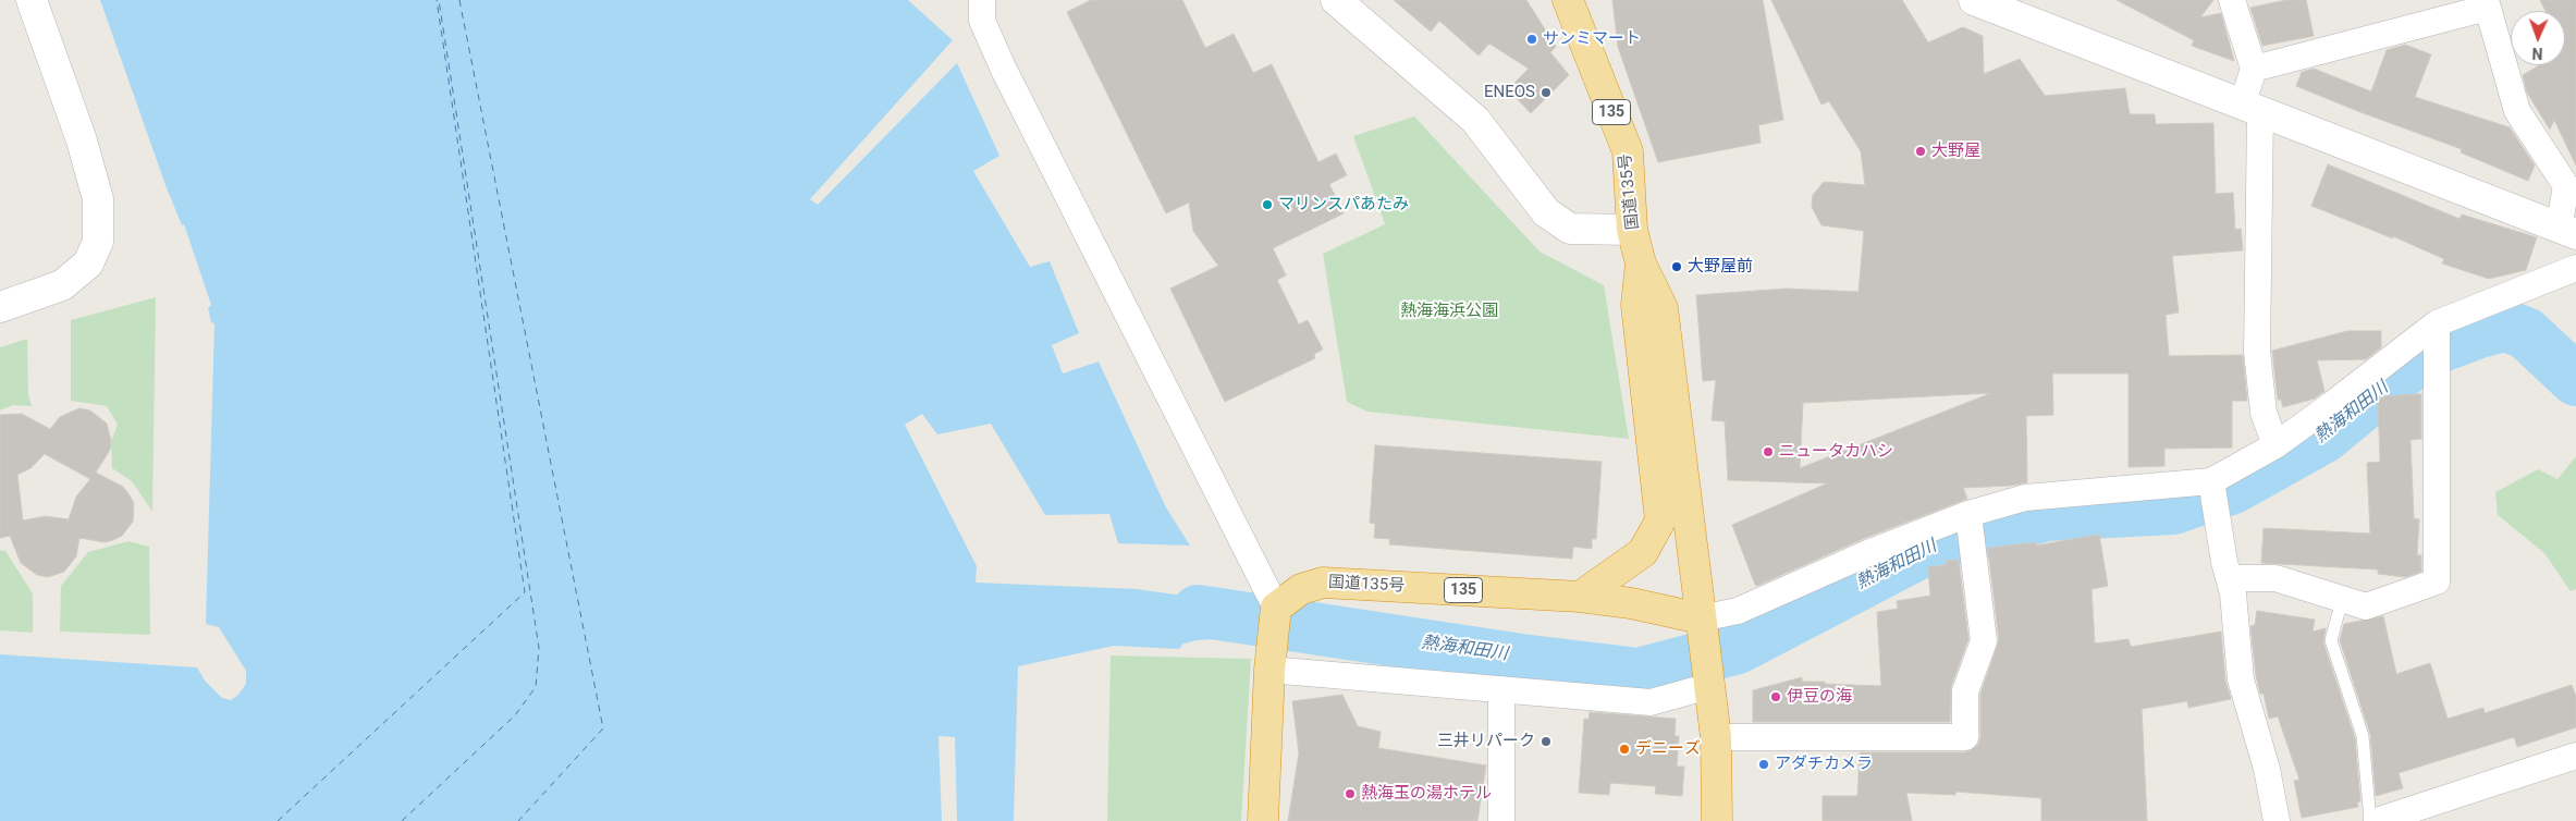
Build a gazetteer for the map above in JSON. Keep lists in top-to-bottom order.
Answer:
{
  "streets": {
    "highway": ["135", "国道135号"]
  },
  "water": ["熱海和田川"],
  "parks": ["熱海海浜公園"],
  "places": [
    "サンミマート",
    "ENEOS",
    "大野屋",
    "マリンスパあたみ",
    "大野屋前",
    "ニュータカハシ",
    "伊豆の海",
    "三井リパーク",
    "デニーズ",
    "アダチカメラ",
    "熱海玉の湯ホテル"
  ],
  "north": "bottom"
}
